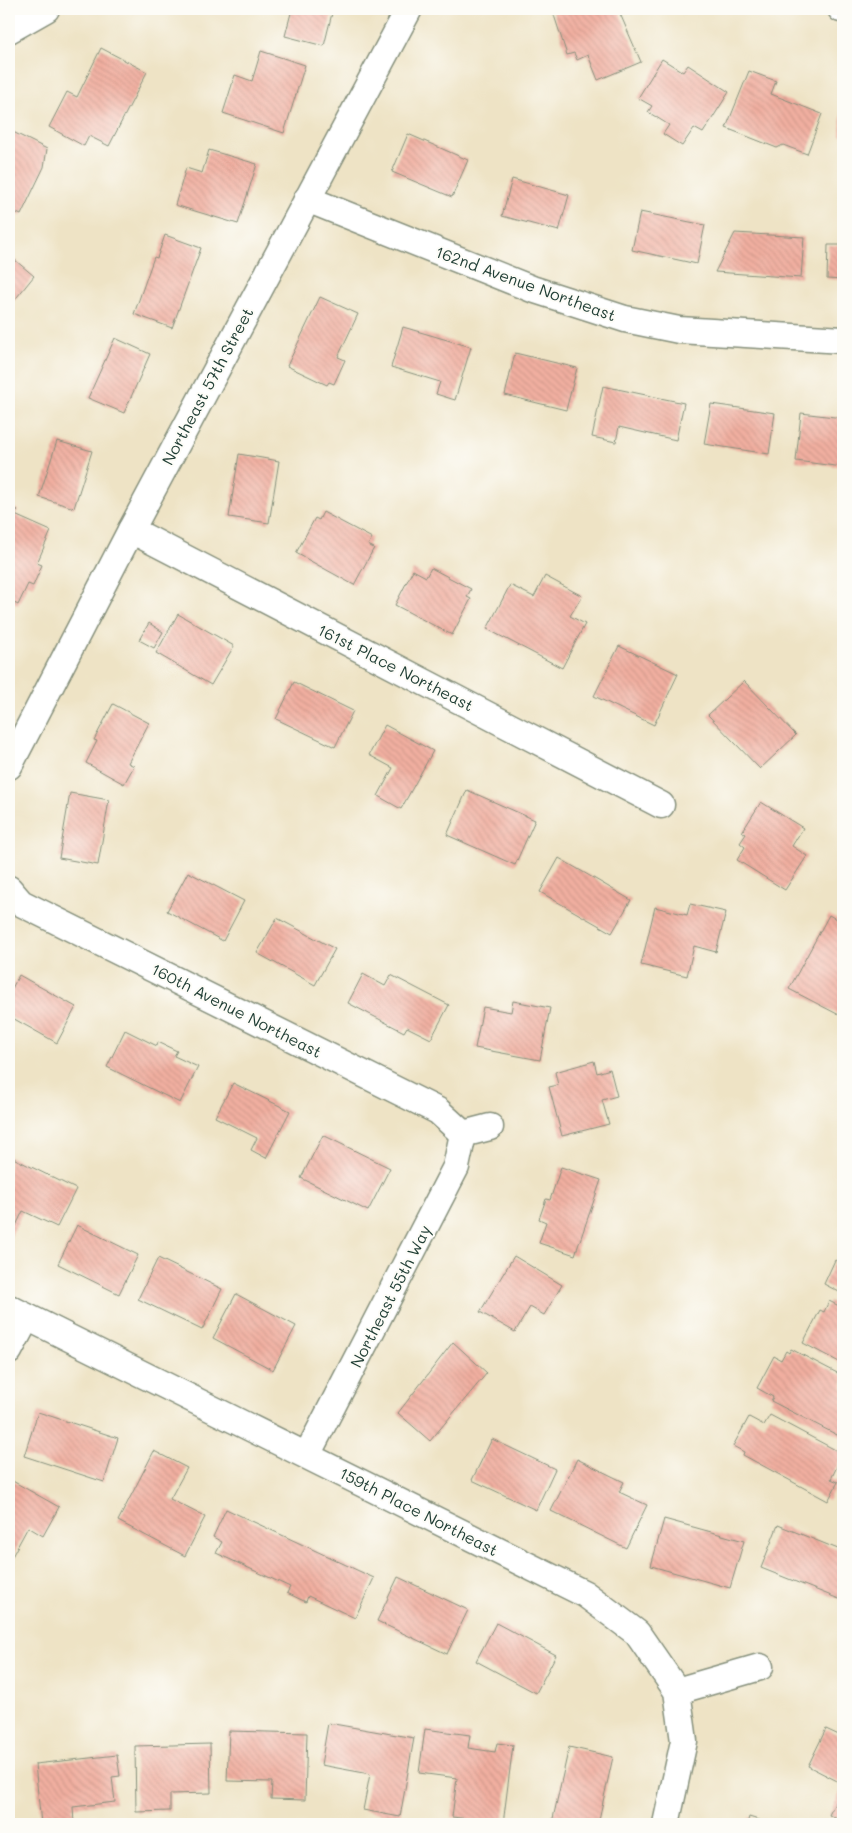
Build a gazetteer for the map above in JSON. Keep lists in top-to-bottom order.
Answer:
{
  "streets": {
    "street": [
      "162nd Avenue Northeast",
      "Northeast 57th Street",
      "161st Place Northeast",
      "160th Avenue Northeast",
      "Northeast 55th Way",
      "159th Place Northeast"
    ]
  },
  "crossings": [
    ["162nd Avenue Northeast", "Northeast 57th Street"],
    ["Northeast 57th Street", "161st Place Northeast"],
    ["160th Avenue Northeast", "Northeast 55th Way"],
    ["Northeast 55th Way", "159th Place Northeast"]
  ]
}
